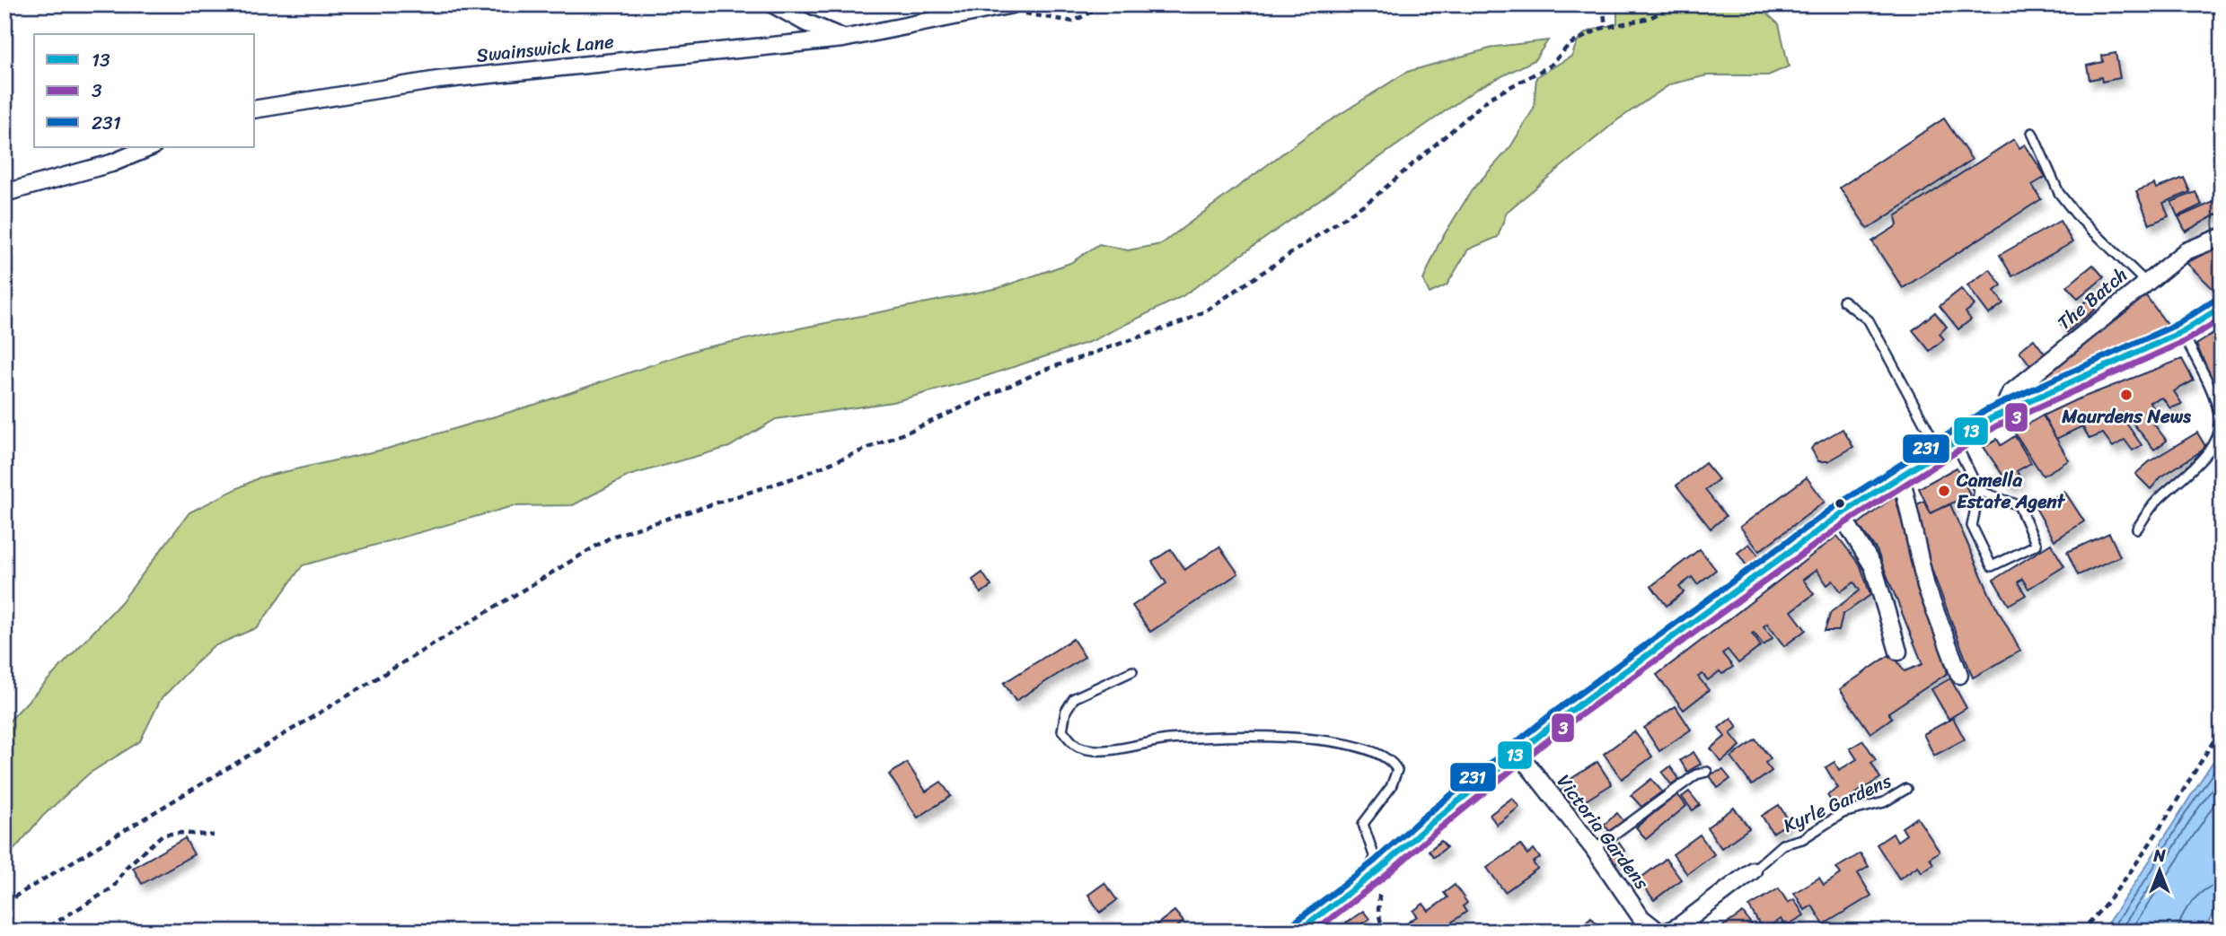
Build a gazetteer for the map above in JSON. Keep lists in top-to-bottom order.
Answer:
{
  "streets": {
    "street": ["Swainswick Lane", "The Batch", "Victoria Gardens"],
    "lane": ["Kyrle Gardens"]
  },
  "places": ["Maurdens News", "Camella Estate Agent"],
  "lines": ["transit line 231", "transit line 13", "transit line 3"],
  "legend": ["13", "3", "231"],
  "north": "top"
}
